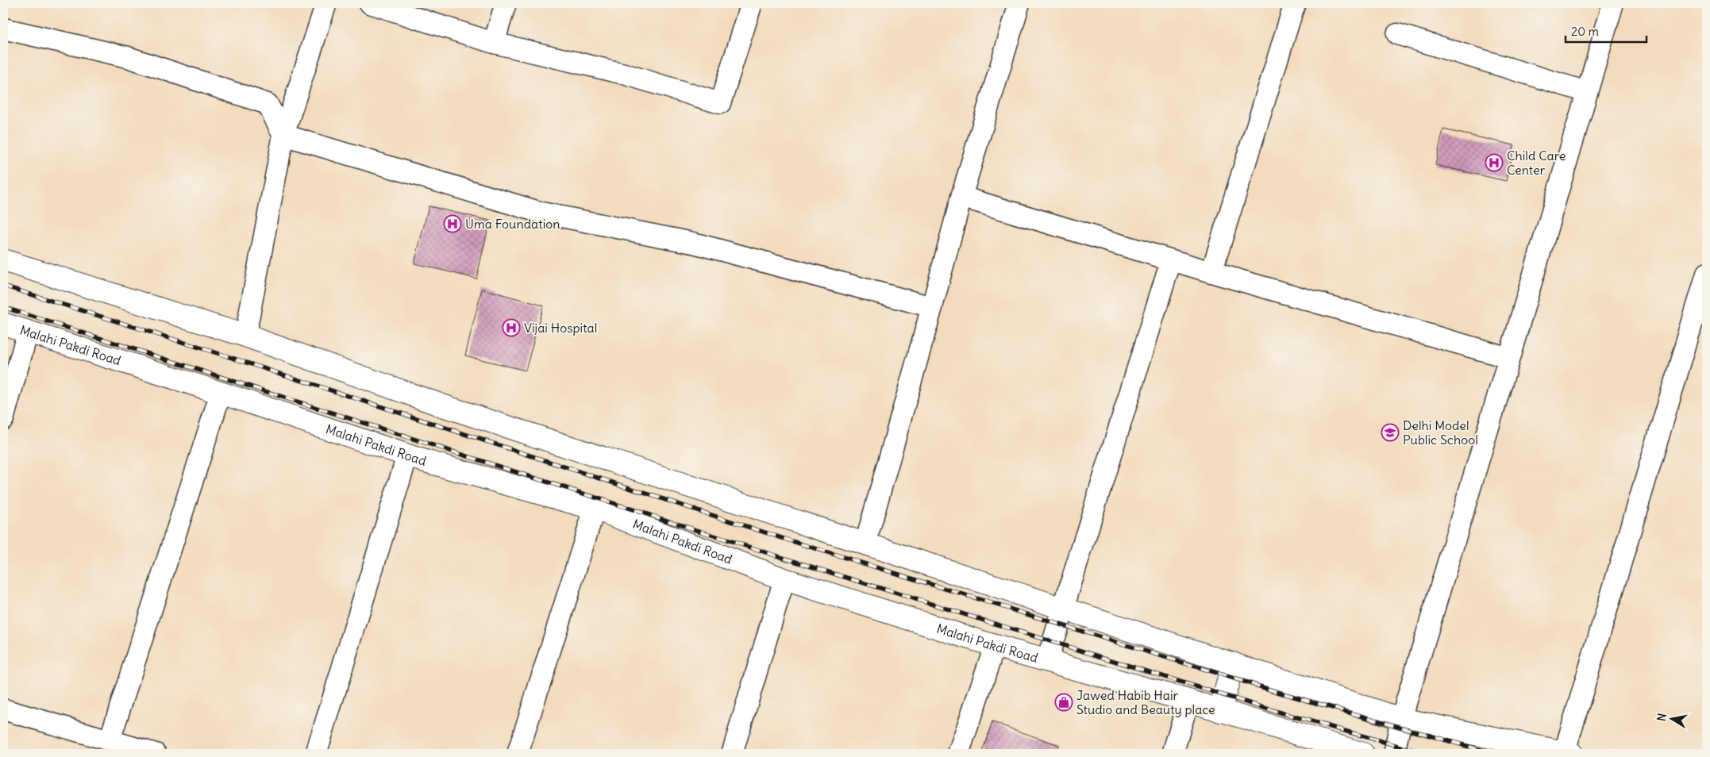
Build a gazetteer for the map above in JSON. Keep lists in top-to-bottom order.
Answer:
{
  "streets": {
    "main road": ["Malahi Pakdi Road"]
  },
  "places": {
    "hospital": ["Child Care Center", "Uma Foundation", "Vijai Hospital"],
    "school or university": ["Delhi Model Public School"],
    "shop": ["Jawed Habib Hair Studio and Beauty place"]
  },
  "scale_bar": "20 m",
  "north": "left"
}
